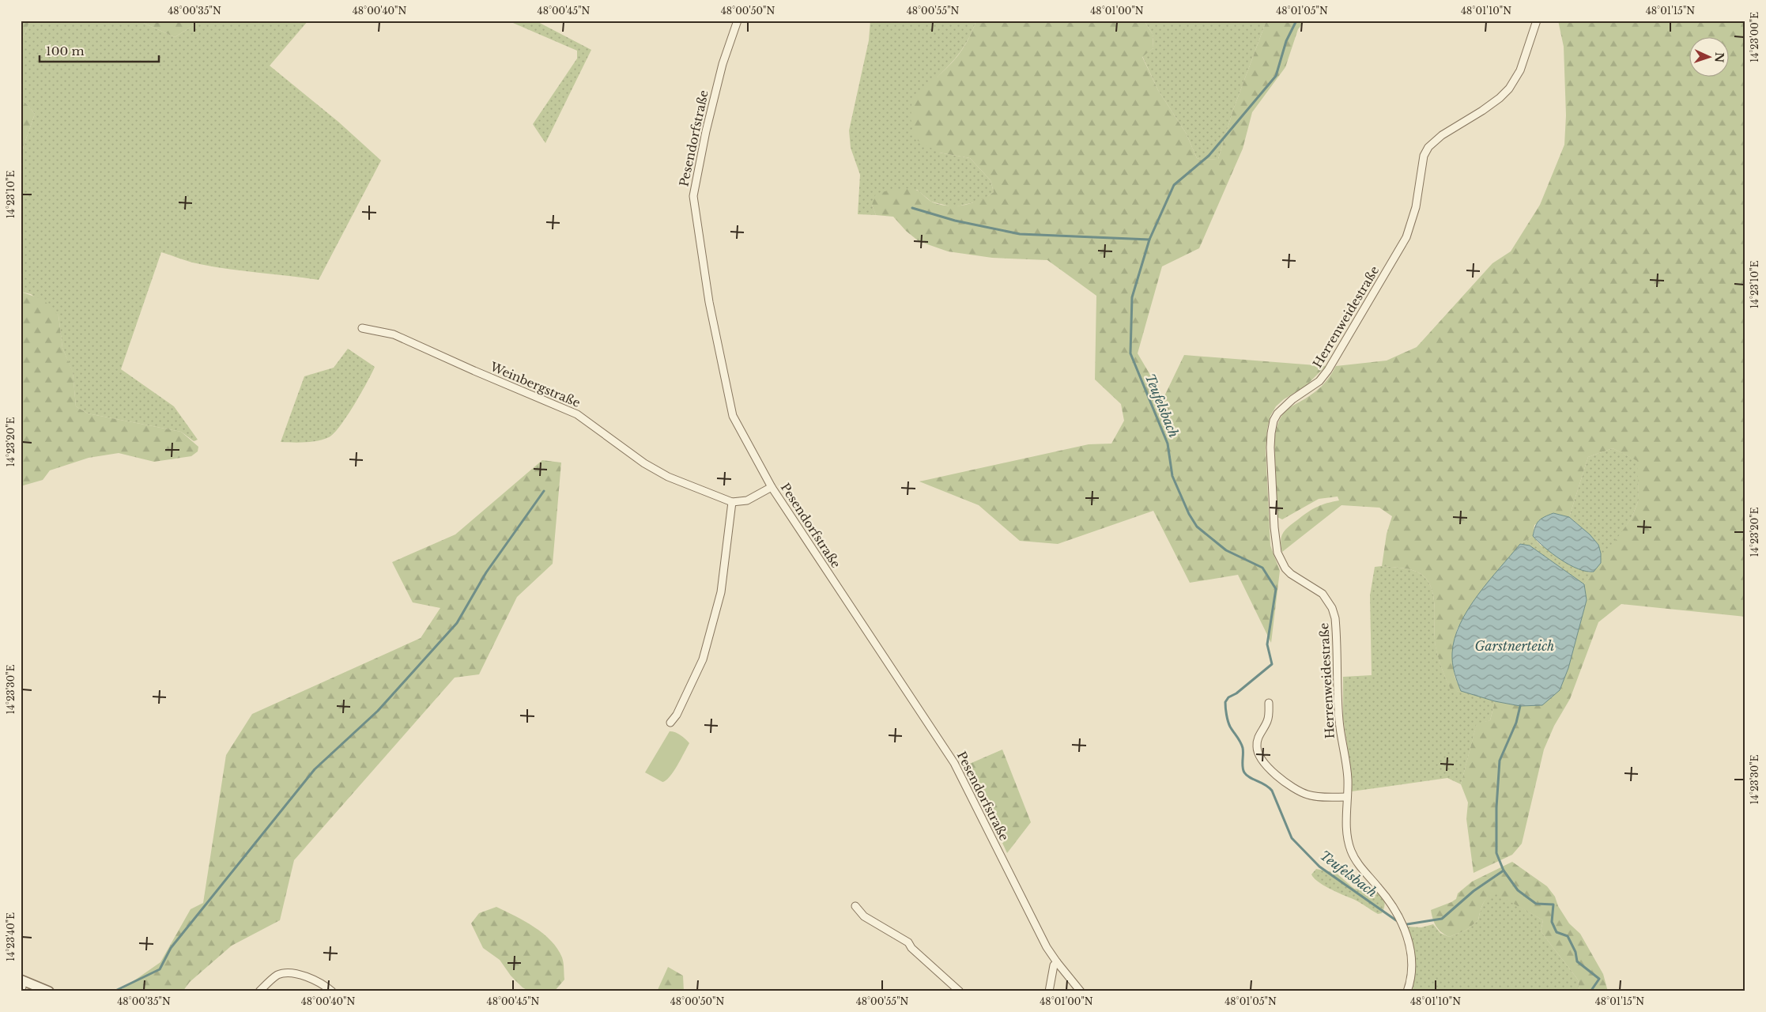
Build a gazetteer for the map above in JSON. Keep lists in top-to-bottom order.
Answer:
{
  "streets": {
    "street": ["Pesendorfstraße", "Herrenweidestraße", "Weinbergstraße"]
  },
  "water": ["Teufelsbach", "Garstnerteich"],
  "scale_bar": "100 m",
  "north": "right",
  "coordinates": [
    "48°00'35\"N",
    "48°00'40\"N",
    "48°00'45\"N",
    "48°00'50\"N",
    "48°00'55\"N",
    "48°01'00\"N",
    "48°01'05\"N",
    "48°01'10\"N",
    "48°01'15\"N",
    "14°23'00\"E",
    "14°23'10\"E",
    "14°23'20\"E",
    "14°23'30\"E",
    "14°23'40\"E"
  ]
}
